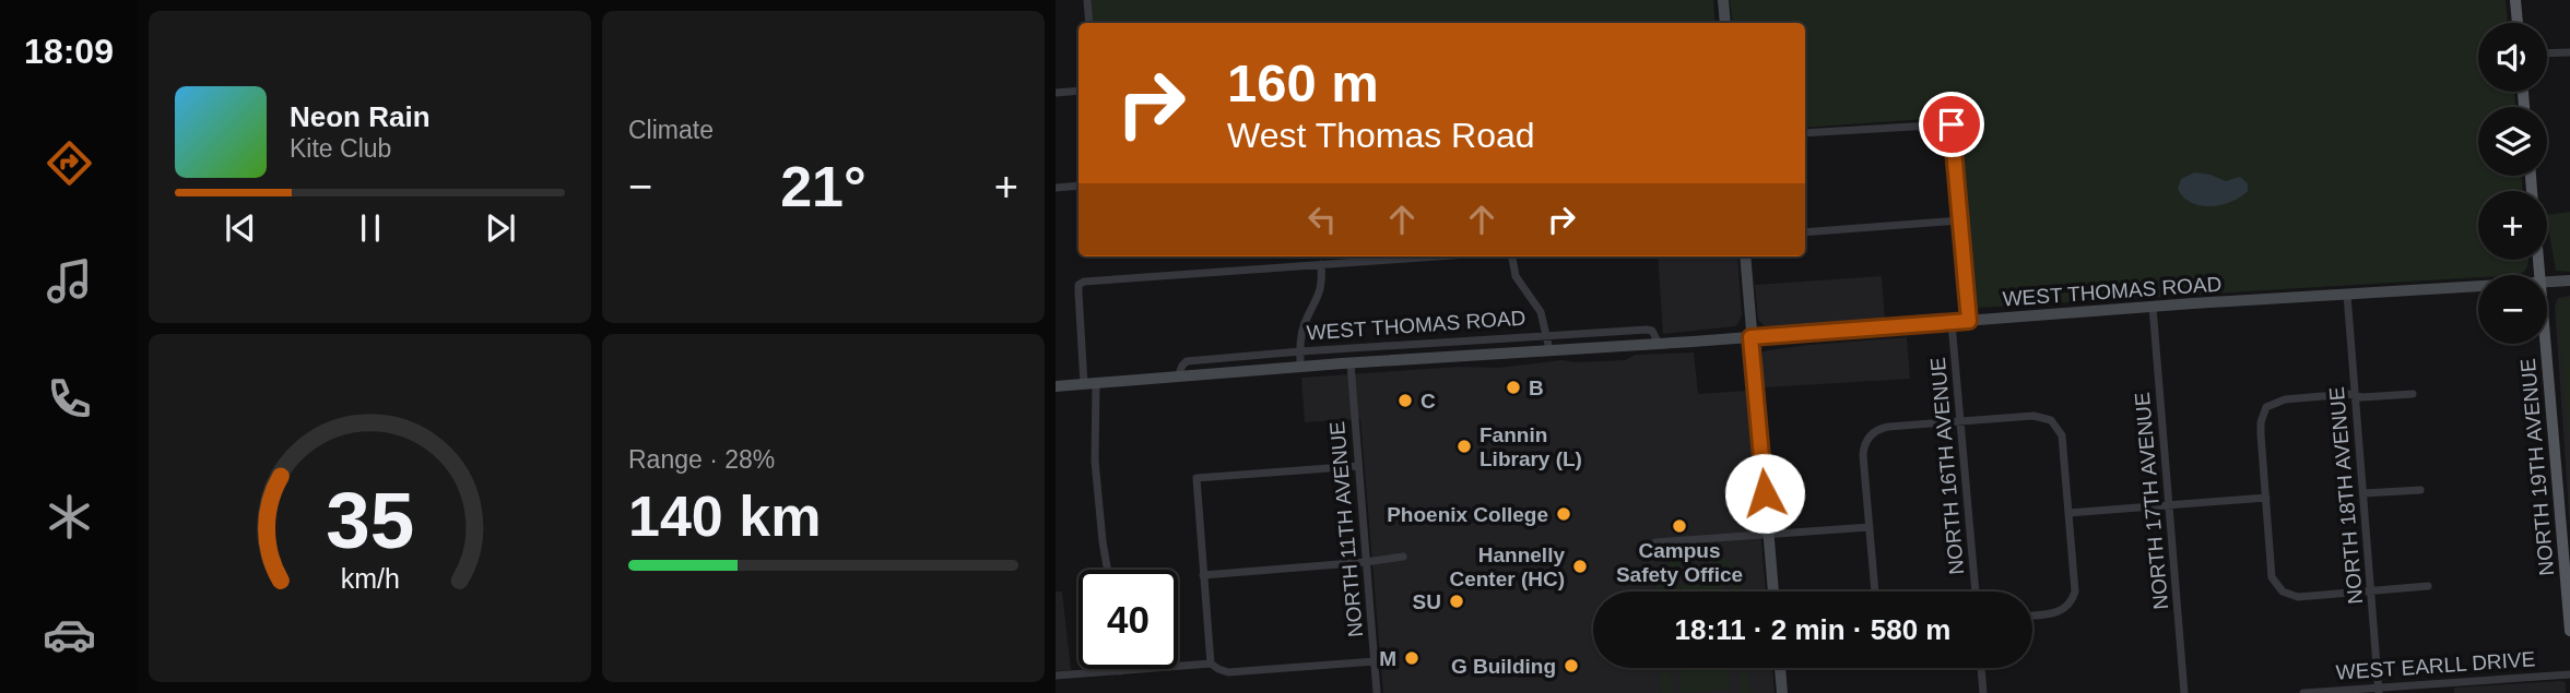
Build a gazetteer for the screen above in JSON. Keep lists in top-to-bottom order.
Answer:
{
  "streets": {
    "main road": ["WEST THOMAS ROAD", "NORTH 19TH AVENUE"],
    "street": [
      "NORTH 16TH AVENUE",
      "NORTH 18TH AVENUE",
      "NORTH 17TH AVENUE",
      "NORTH 11TH AVENUE",
      "WEST EARLL DRIVE"
    ]
  },
  "crossings": [
    ["WEST THOMAS ROAD", "NORTH 16TH AVENUE"],
    ["WEST THOMAS ROAD", "NORTH 18TH AVENUE"],
    ["WEST THOMAS ROAD", "NORTH 17TH AVENUE"],
    ["WEST THOMAS ROAD", "NORTH 11TH AVENUE"],
    ["NORTH 18TH AVENUE", "WEST EARLL DRIVE"]
  ],
  "places": [
    "B",
    "C",
    "Fannin Library (L)",
    "Phoenix College",
    "Campus Safety Office",
    "Hannelly Center (HC)",
    "SU",
    "M",
    "G Building"
  ],
  "page": {
    "tabs": "18:09",
    "tile": [
      "Climate",
      ["Range · 28%", "140 km"]
    ],
    "map_buttons": ["+", "−"],
    "turn": ["160 m", "West Thomas Road"],
    "song": ["Neon Rain", "Kite Club"],
    "heat": ["−", "21°", "+"],
    "limit": "40",
    "trip": "18:11 · 2 min · 580 m",
    "gauge": ["35", "km/h"]
  }
}
